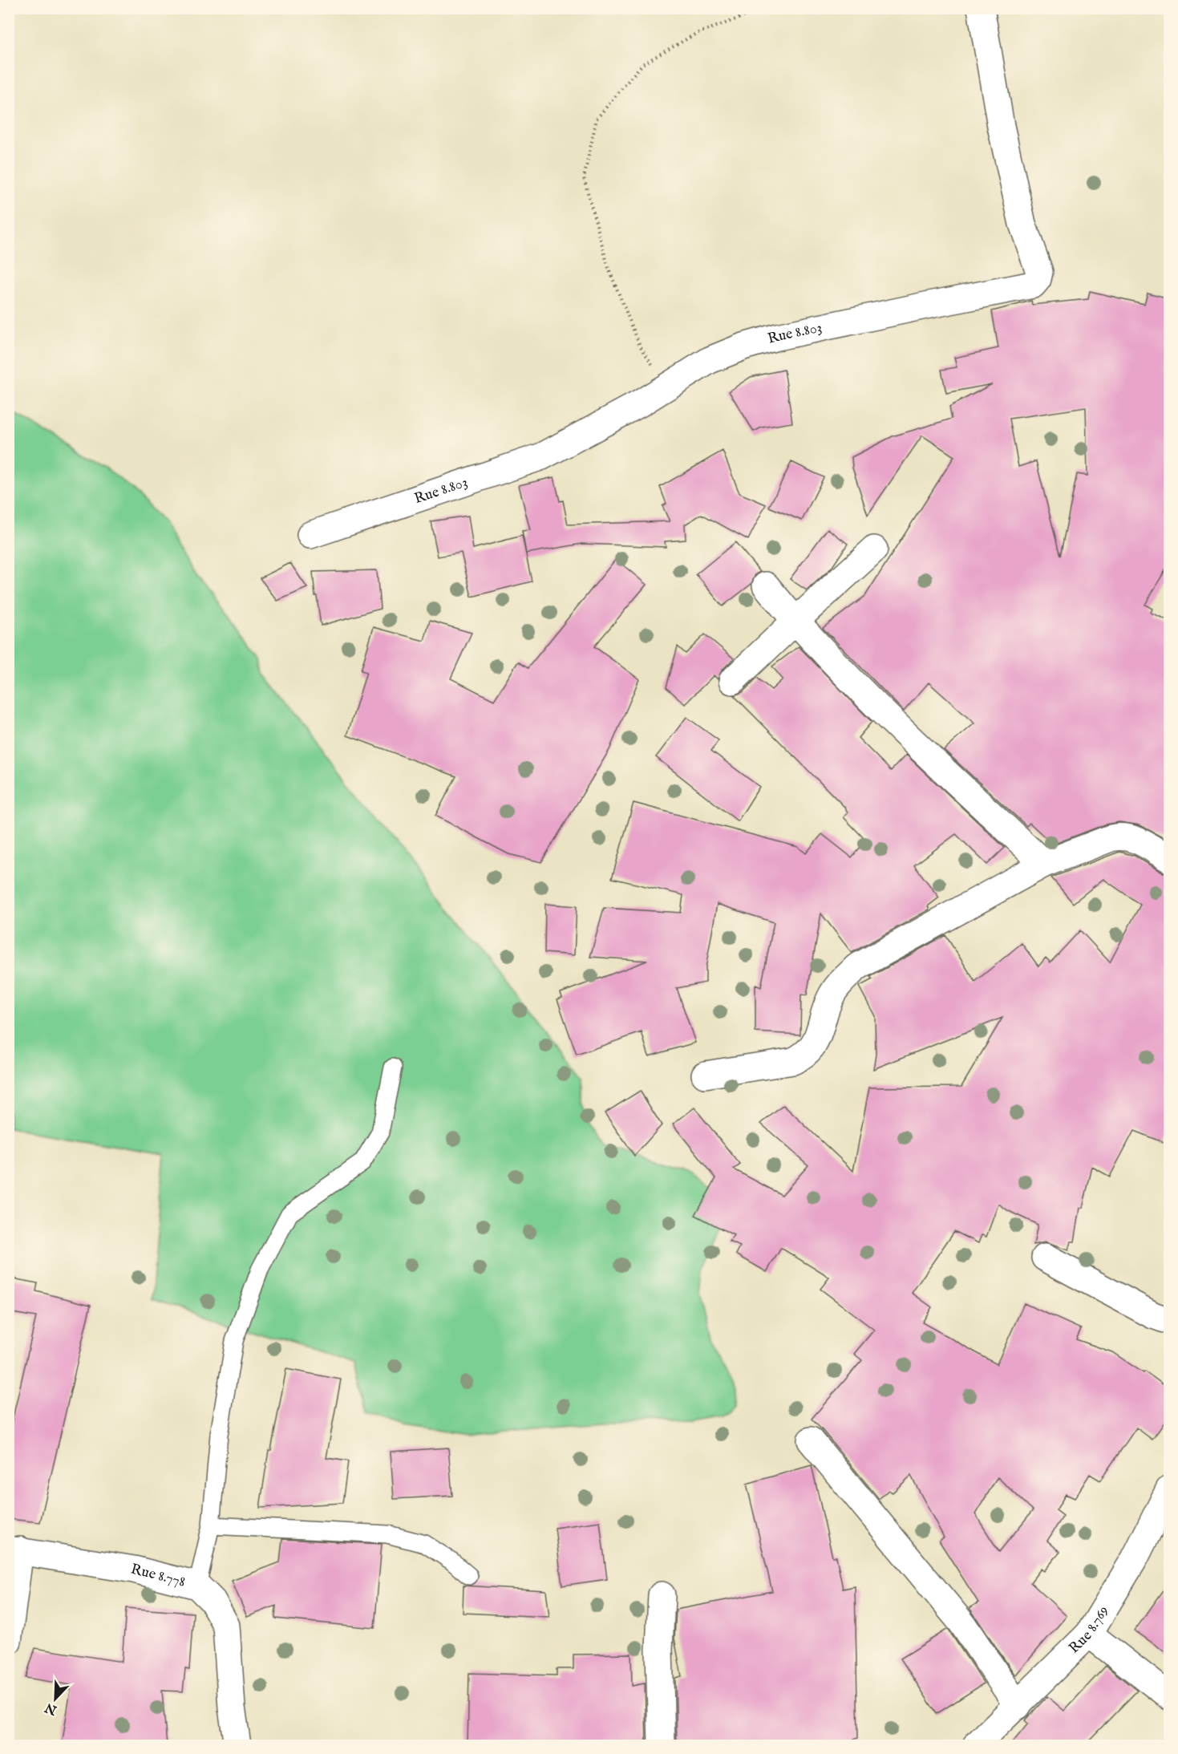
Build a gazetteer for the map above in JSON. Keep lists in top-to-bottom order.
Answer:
{
  "streets": {
    "street": ["Rue 8.803", "Rue 8.778", "Rue 8.769"]
  },
  "north": "bottom left"
}
